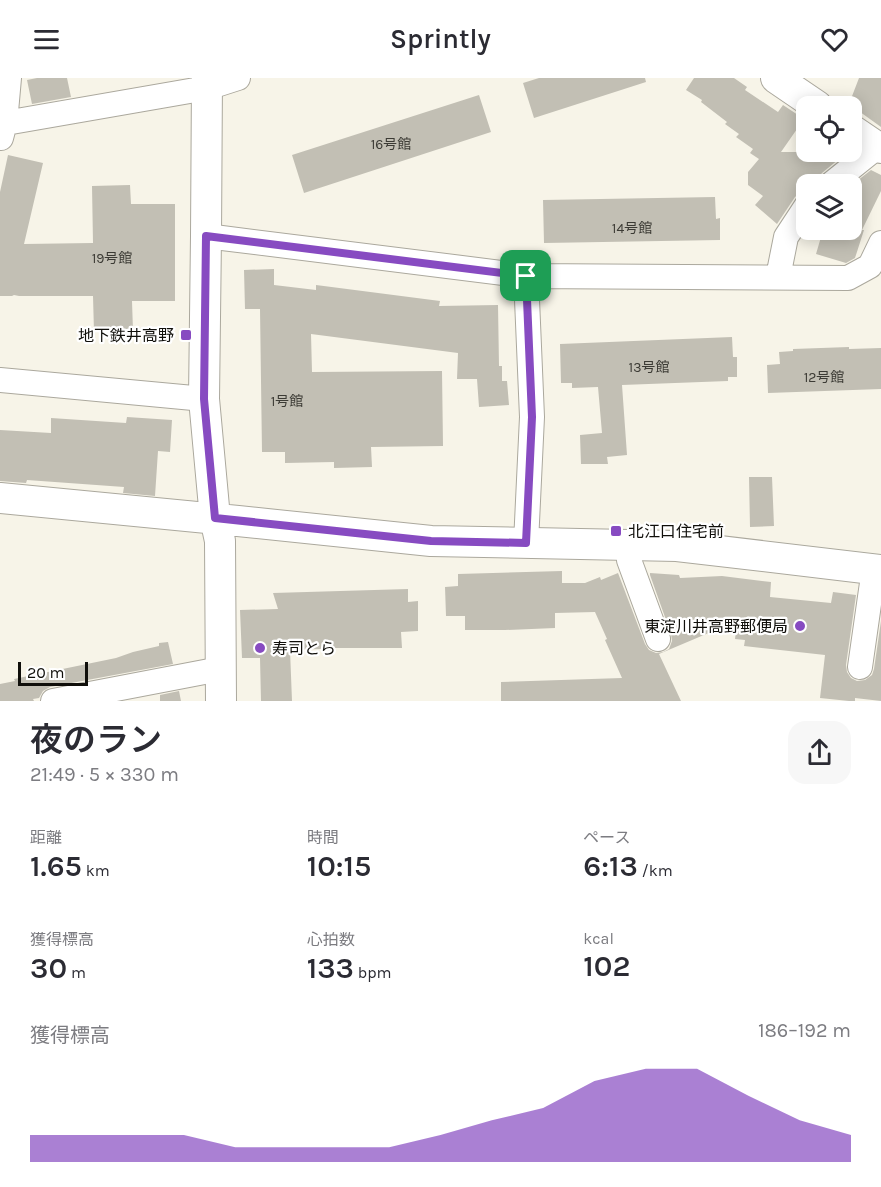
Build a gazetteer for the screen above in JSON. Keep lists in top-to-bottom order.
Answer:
{
  "places": {
    "transit": ["地下鉄井高野", "北江口住宅前"],
    "other": ["東淀川井高野郵便局", "寿司とら"]
  },
  "house_numbers": [
    "16号館",
    "14号館",
    "19号館",
    "13号館",
    "12号館",
    "1号館"
  ],
  "scale_bar": "20 m",
  "page": {
    "header": "Sprintly",
    "scale": "20 m",
    "heading": ["夜のラン", "21:49 · 5 × 330 m"],
    "stats": [
      ["距離", "1.65 km"],
      ["時間", "10:15"],
      ["ペース", "6:13 /km"],
      ["獲得標高", "30 m"],
      ["心拍数", "133 bpm"],
      ["kcal", "102"]
    ],
    "chart": ["獲得標高", "186–192 m"]
  }
}
